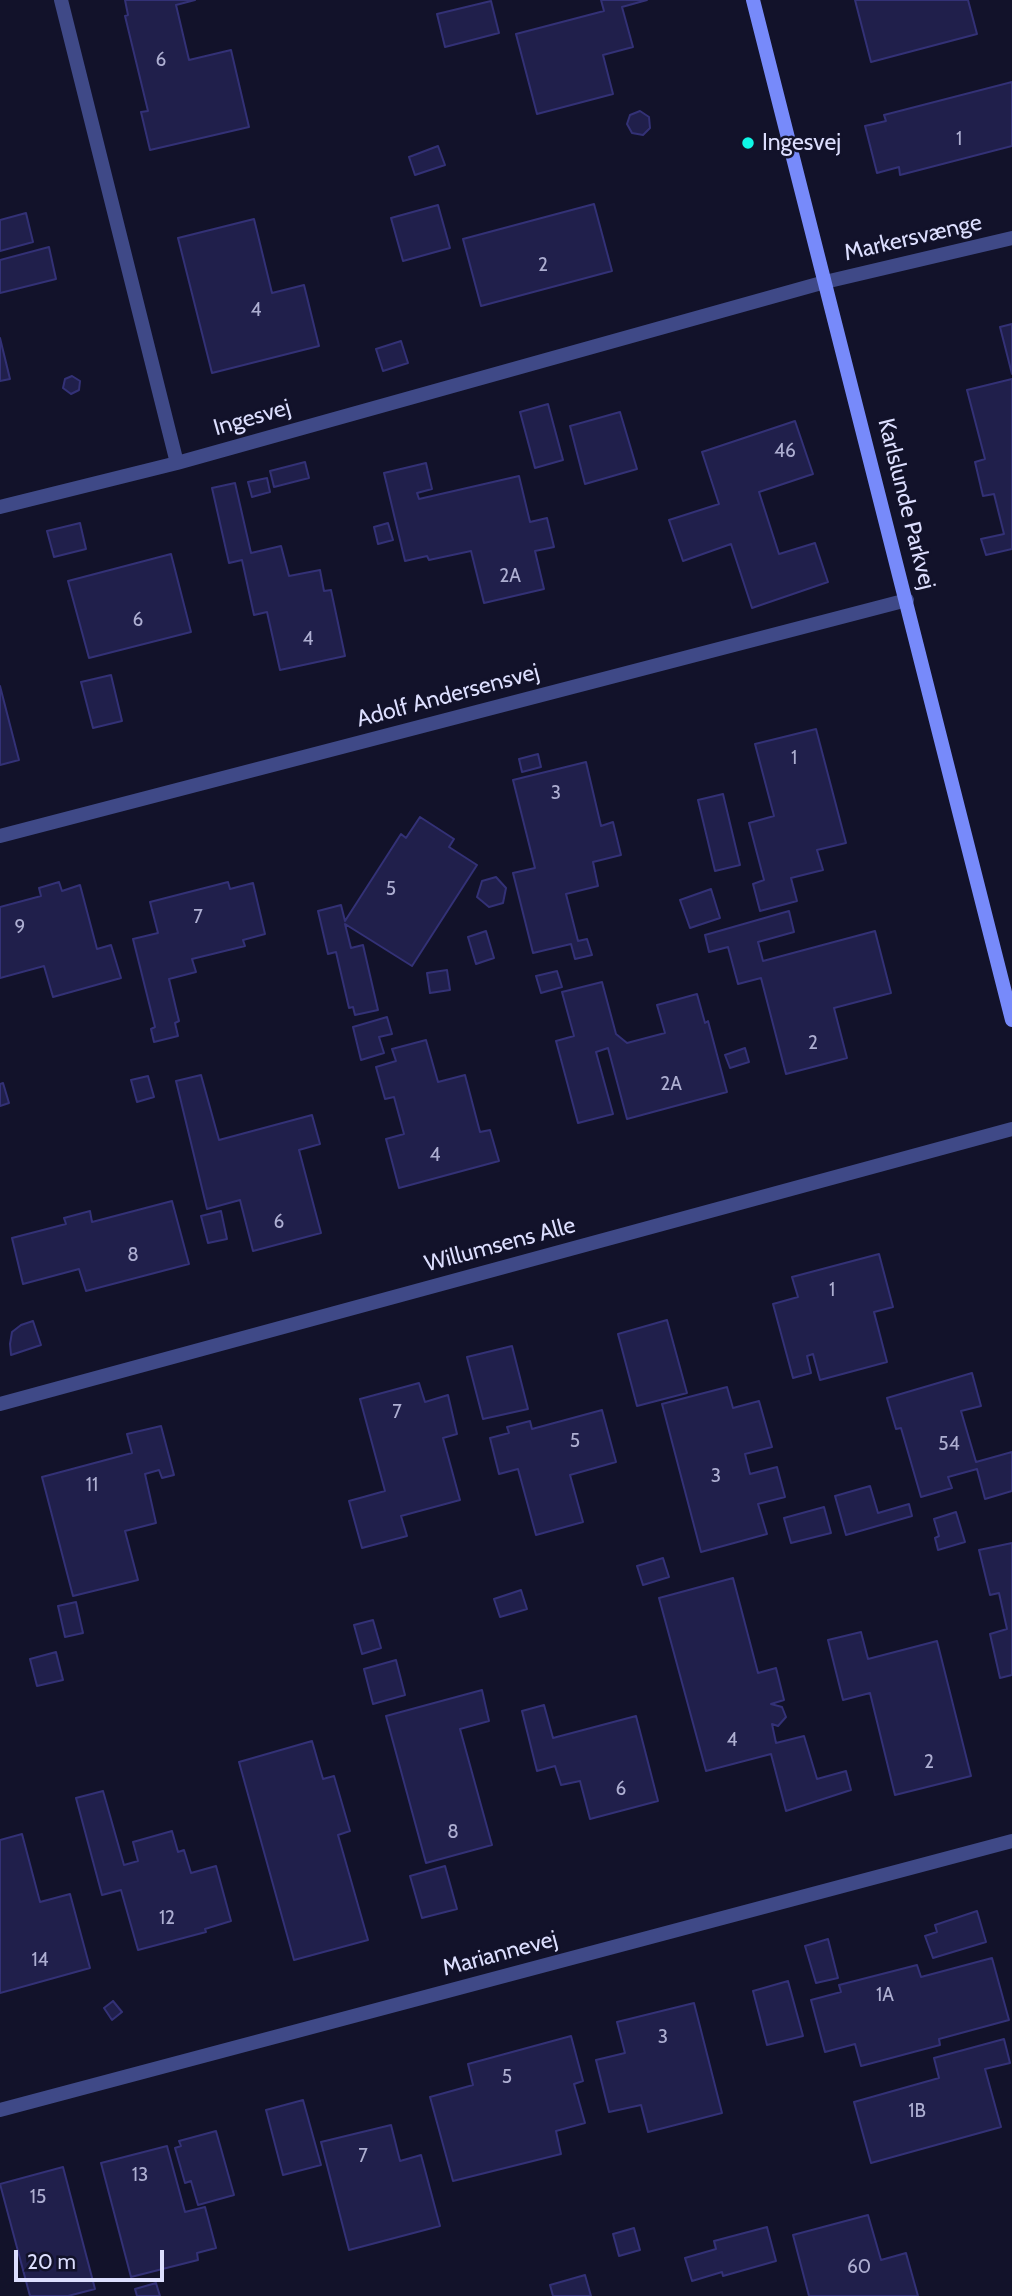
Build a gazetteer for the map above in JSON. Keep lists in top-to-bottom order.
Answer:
{
  "streets": {
    "street": [
      "Markersvænge",
      "Ingesvej",
      "Karlslunde Parkvej",
      "Adolf Andersensvej",
      "Willumsens Alle",
      "Mariannevej"
    ]
  },
  "crossings": [
    ["Markersvænge", "Ingesvej"],
    ["Markersvænge", "Karlslunde Parkvej"],
    ["Ingesvej", "Karlslunde Parkvej"],
    ["Karlslunde Parkvej", "Adolf Andersensvej"]
  ],
  "places": ["Ingesvej"],
  "house_numbers": [
    "6",
    "1",
    "2",
    "4",
    "46",
    "2A",
    "6",
    "4",
    "1",
    "3",
    "5",
    "7",
    "9",
    "2",
    "2A",
    "4",
    "6",
    "8",
    "1",
    "7",
    "5",
    "54",
    "3",
    "11",
    "4",
    "2",
    "6",
    "8",
    "12",
    "14",
    "1A",
    "3",
    "5",
    "1B",
    "7",
    "13",
    "15",
    "60"
  ],
  "scale_bar": "20 m"
}
